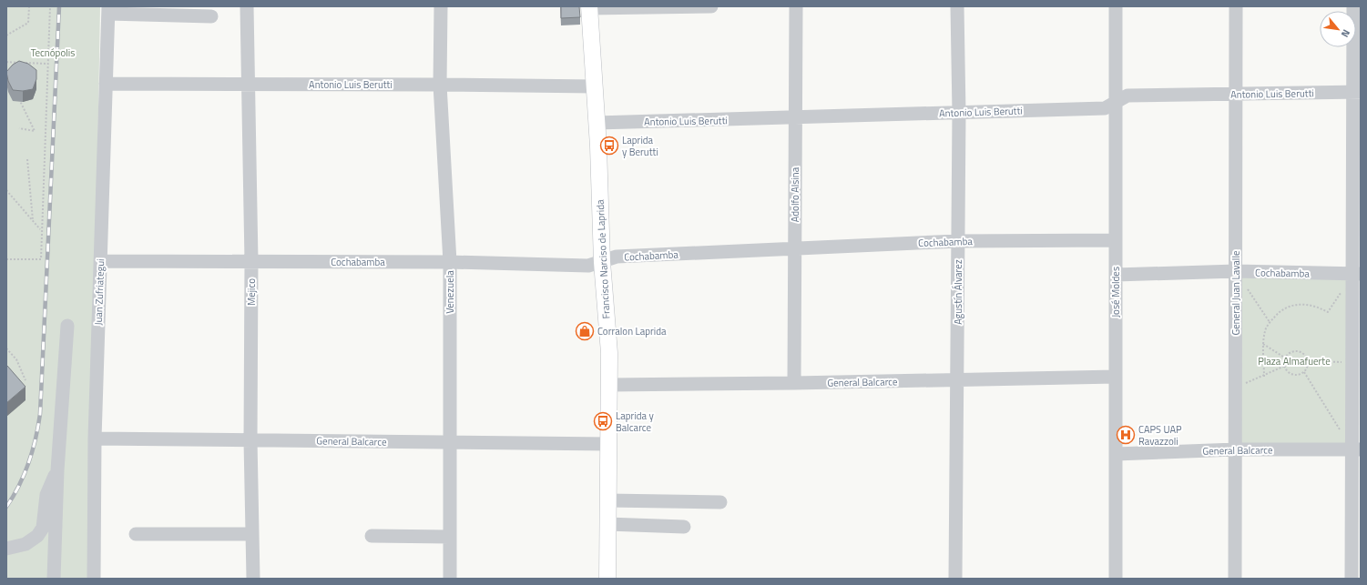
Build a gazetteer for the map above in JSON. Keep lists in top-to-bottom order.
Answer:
{
  "streets": {
    "main road": ["Francisco Narciso de Laprida"],
    "street": [
      "Antonio Luis Berutti",
      "Adolfo Alsina",
      "Cochabamba",
      "Juan Zufriategui",
      "Mejico",
      "Venezuela",
      "Agustín Álvarez",
      "José Moldes",
      "General Juan Lavalle",
      "General Balcarce"
    ]
  },
  "crossings": [
    ["Antonio Luis Berutti", "Adolfo Alsina"],
    ["Antonio Luis Berutti", "Francisco Narciso de Laprida"],
    ["Antonio Luis Berutti", "Juan Zufriategui"],
    ["Antonio Luis Berutti", "Mejico"],
    ["Antonio Luis Berutti", "Venezuela"],
    ["Antonio Luis Berutti", "Agustín Álvarez"],
    ["Antonio Luis Berutti", "José Moldes"],
    ["Antonio Luis Berutti", "General Juan Lavalle"],
    ["Adolfo Alsina", "Cochabamba"],
    ["Adolfo Alsina", "General Balcarce"],
    ["Cochabamba", "Francisco Narciso de Laprida"],
    ["Cochabamba", "Juan Zufriategui"],
    ["Cochabamba", "Mejico"],
    ["Cochabamba", "Venezuela"],
    ["Cochabamba", "Agustín Álvarez"],
    ["Cochabamba", "José Moldes"],
    ["Cochabamba", "General Juan Lavalle"],
    ["Francisco Narciso de Laprida", "General Balcarce"],
    ["Juan Zufriategui", "General Balcarce"],
    ["Mejico", "General Balcarce"],
    ["Venezuela", "General Balcarce"],
    ["Agustín Álvarez", "General Balcarce"],
    ["José Moldes", "General Balcarce"],
    ["General Juan Lavalle", "General Balcarce"]
  ],
  "parks": ["Tecnópolis", "Plaza Almafuerte"],
  "places": {
    "bus stop": ["Laprida y Berutti", "Laprida y Balcarce"],
    "shop": ["Corralon Laprida"],
    "hospital": ["CAPS UAP Ravazzoli"]
  },
  "north": "bottom right"
}
